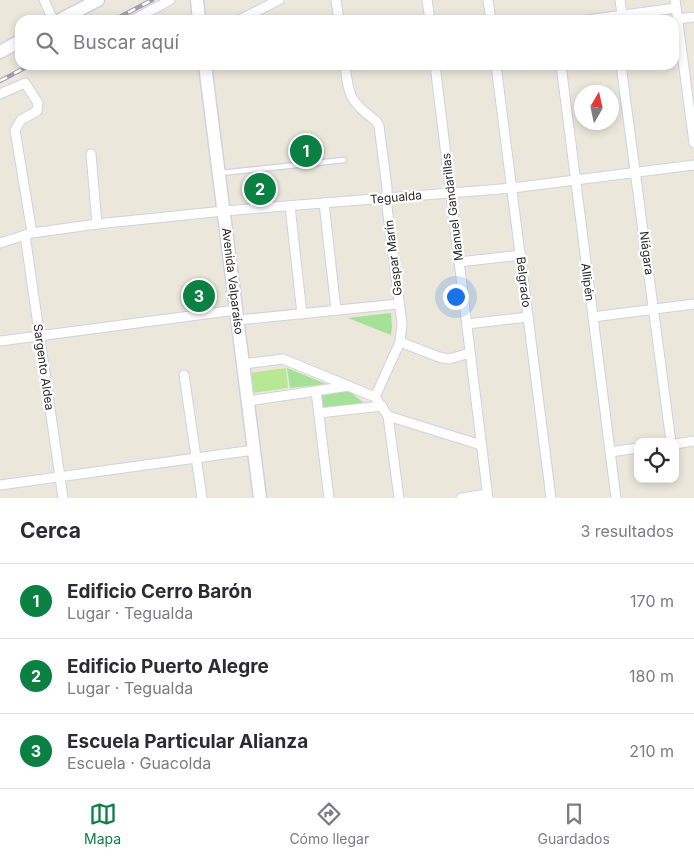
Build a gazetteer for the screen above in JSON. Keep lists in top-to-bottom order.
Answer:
{
  "streets": {
    "main road": ["Avenida Valparaíso"],
    "street": [
      "Tegualda",
      "Manuel Gandarillas",
      "Niágara",
      "Gaspar Marín",
      "Belgrado",
      "Allipén",
      "Sargento Aldea"
    ]
  },
  "crossings": [
    ["Tegualda", "Manuel Gandarillas"],
    ["Tegualda", "Niágara"],
    ["Tegualda", "Gaspar Marín"],
    ["Tegualda", "Avenida Valparaíso"],
    ["Tegualda", "Belgrado"],
    ["Tegualda", "Allipén"],
    ["Tegualda", "Sargento Aldea"]
  ],
  "north": "top",
  "page": {
    "search": "Buscar aquí",
    "pins": ["1", "2", "3"],
    "heading": ["Cerca", "3 resultados"],
    "list": [
      {
        "mark": "1",
        "name": "Edificio Cerro Barón",
        "note": "Lugar · Tegualda",
        "value": "170 m"
      },
      {
        "mark": "2",
        "name": "Edificio Puerto Alegre",
        "note": "Lugar · Tegualda",
        "value": "180 m"
      },
      {
        "mark": "3",
        "name": "Escuela Particular Alianza",
        "note": "Escuela · Guacolda",
        "value": "210 m"
      }
    ],
    "nav": ["Mapa", "Cómo llegar", "Guardados"]
  }
}
